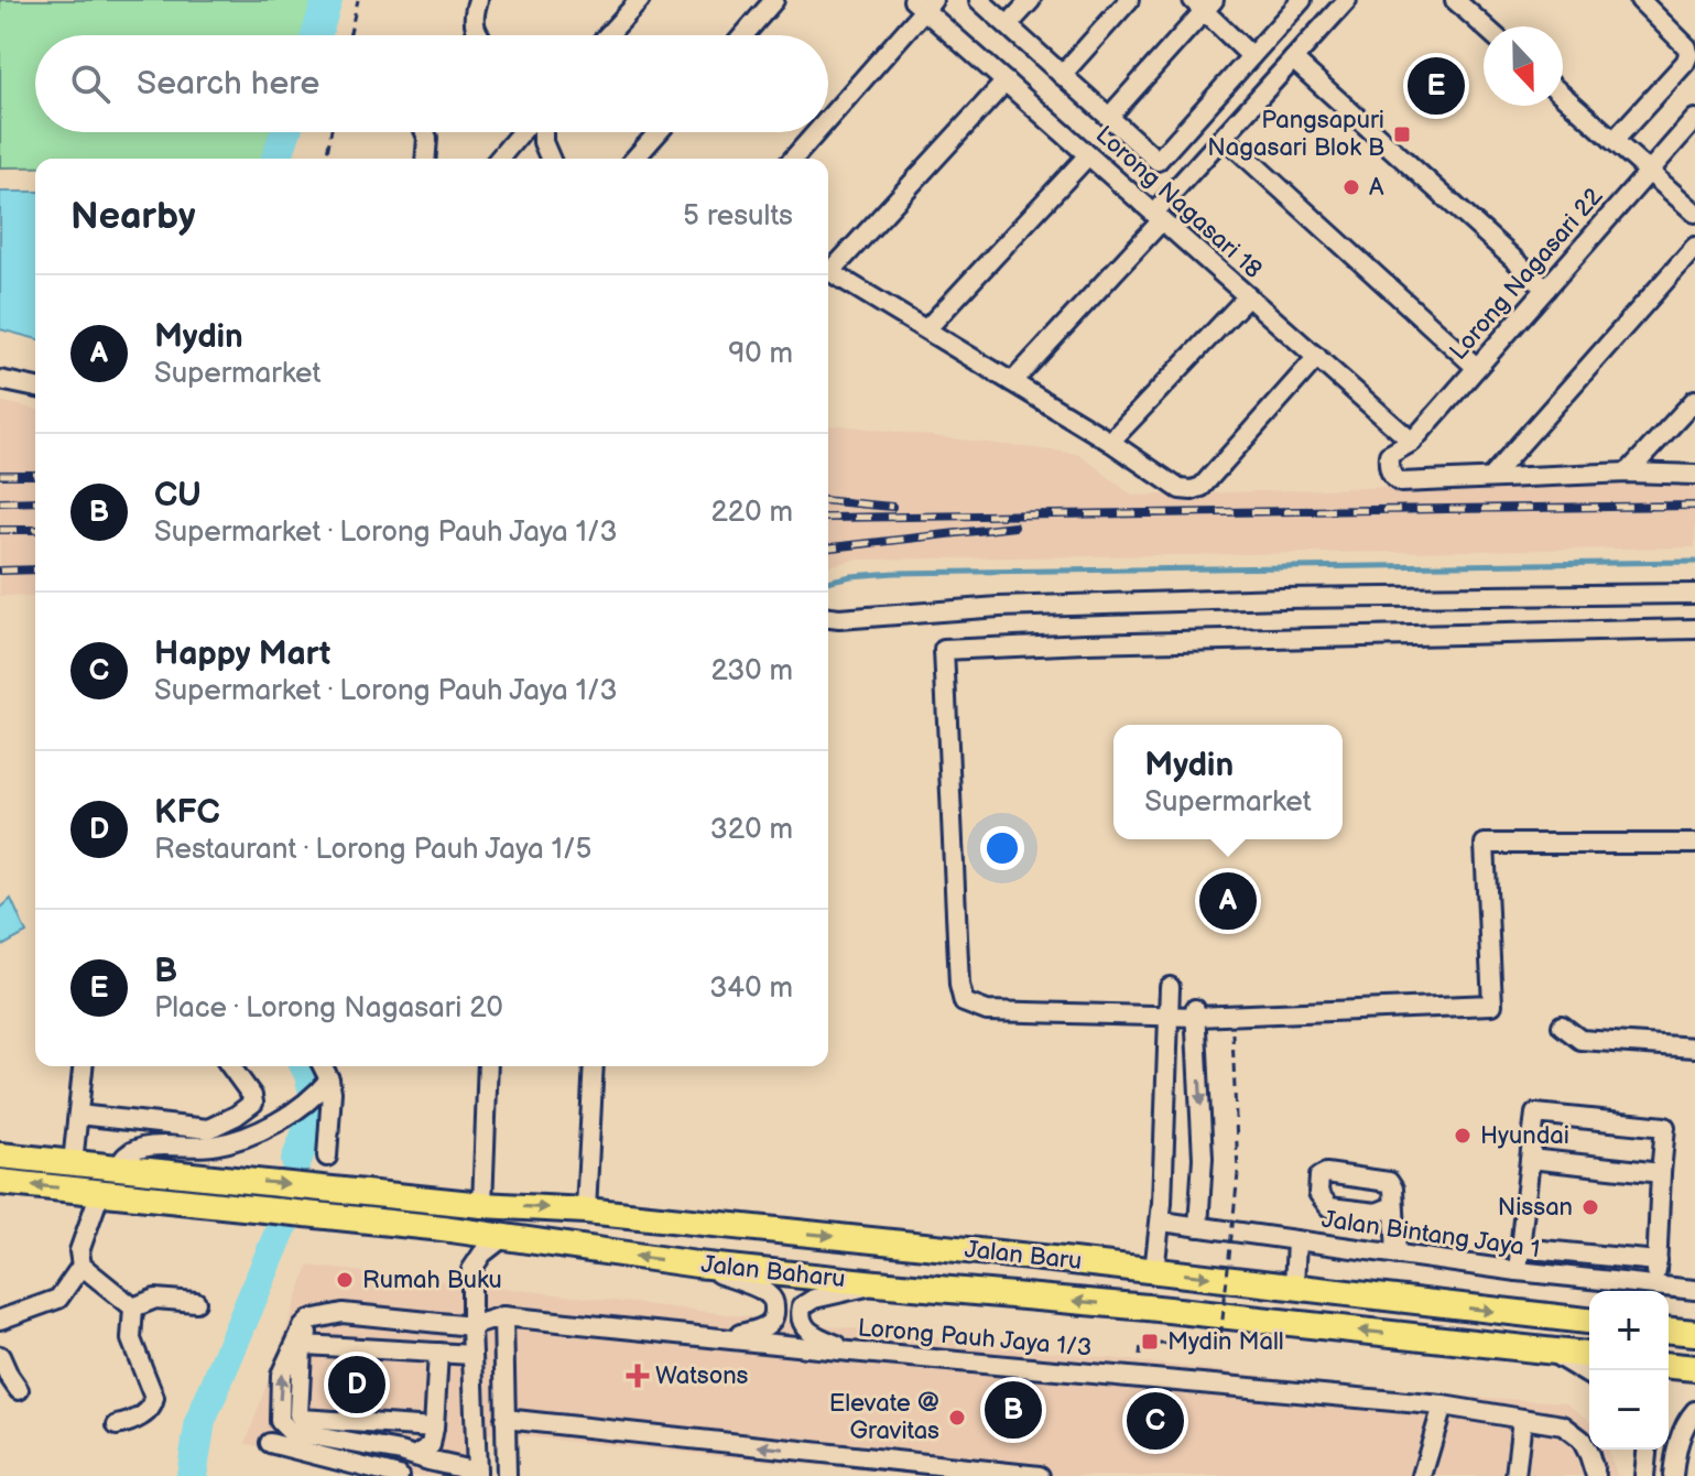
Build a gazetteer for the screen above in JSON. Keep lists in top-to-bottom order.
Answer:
{
  "streets": {
    "highway": ["Jalan Baru", "Jalan Baharu"],
    "street": [
      "Lorong Nagasari 18",
      "Lorong Nagasari 22",
      "Jalan Bintang Jaya 1",
      "Lorong Pauh Jaya 1/3"
    ]
  },
  "crossings": [
    ["Lorong Nagasari 18", "Lorong Nagasari 22"]
  ],
  "one_way": ["Jalan Baru", "Jalan Baharu"],
  "places": {
    "transit": ["Pangsapuri Nagasari Blok B", "Mydin Mall"],
    "other": [
      "A",
      "Hyundai",
      "Nissan",
      "Rumah Buku",
      "Elevate @ Gravitas"
    ],
    "health": ["Watsons"]
  },
  "north": "bottom",
  "page": {
    "search": "Search here",
    "pins": [
      "E",
      "A",
      "D",
      "B",
      "C"
    ],
    "heading": ["Nearby", "5 results"],
    "list": [
      {
        "mark": "A",
        "name": "Mydin",
        "note": "Supermarket",
        "value": "90 m"
      },
      {
        "mark": "B",
        "name": "CU",
        "note": "Supermarket · Lorong Pauh Jaya 1/3",
        "value": "220 m"
      },
      {
        "mark": "C",
        "name": "Happy Mart",
        "note": "Supermarket · Lorong Pauh Jaya 1/3",
        "value": "230 m"
      },
      {
        "mark": "D",
        "name": "KFC",
        "note": "Restaurant · Lorong Pauh Jaya 1/5",
        "value": "320 m"
      },
      {
        "mark": "E",
        "name": "B",
        "note": "Place · Lorong Nagasari 20",
        "value": "340 m"
      }
    ],
    "popup": ["Mydin", "Supermarket"],
    "map_buttons": ["+", "−"]
  }
}
